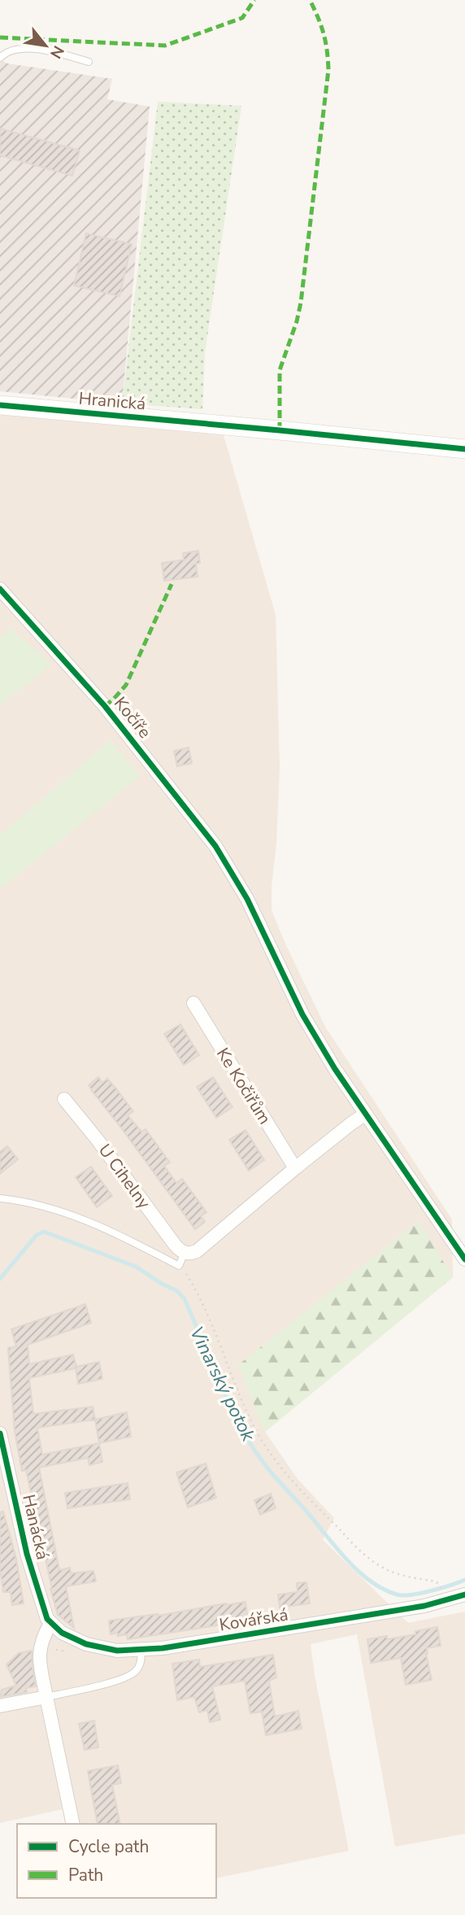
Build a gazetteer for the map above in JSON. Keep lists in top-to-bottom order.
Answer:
{
  "streets": {
    "main road": ["Hranická"],
    "street": [
      "Kočíře",
      "Ke Kočiřům",
      "U Cihelny",
      "Hanácká",
      "Kovářská"
    ]
  },
  "crossings": [
    ["Hanácká", "Kovářská"]
  ],
  "water": ["Vinarský potok"],
  "legend": ["Cycle path", "Path"],
  "north": "bottom right"
}
